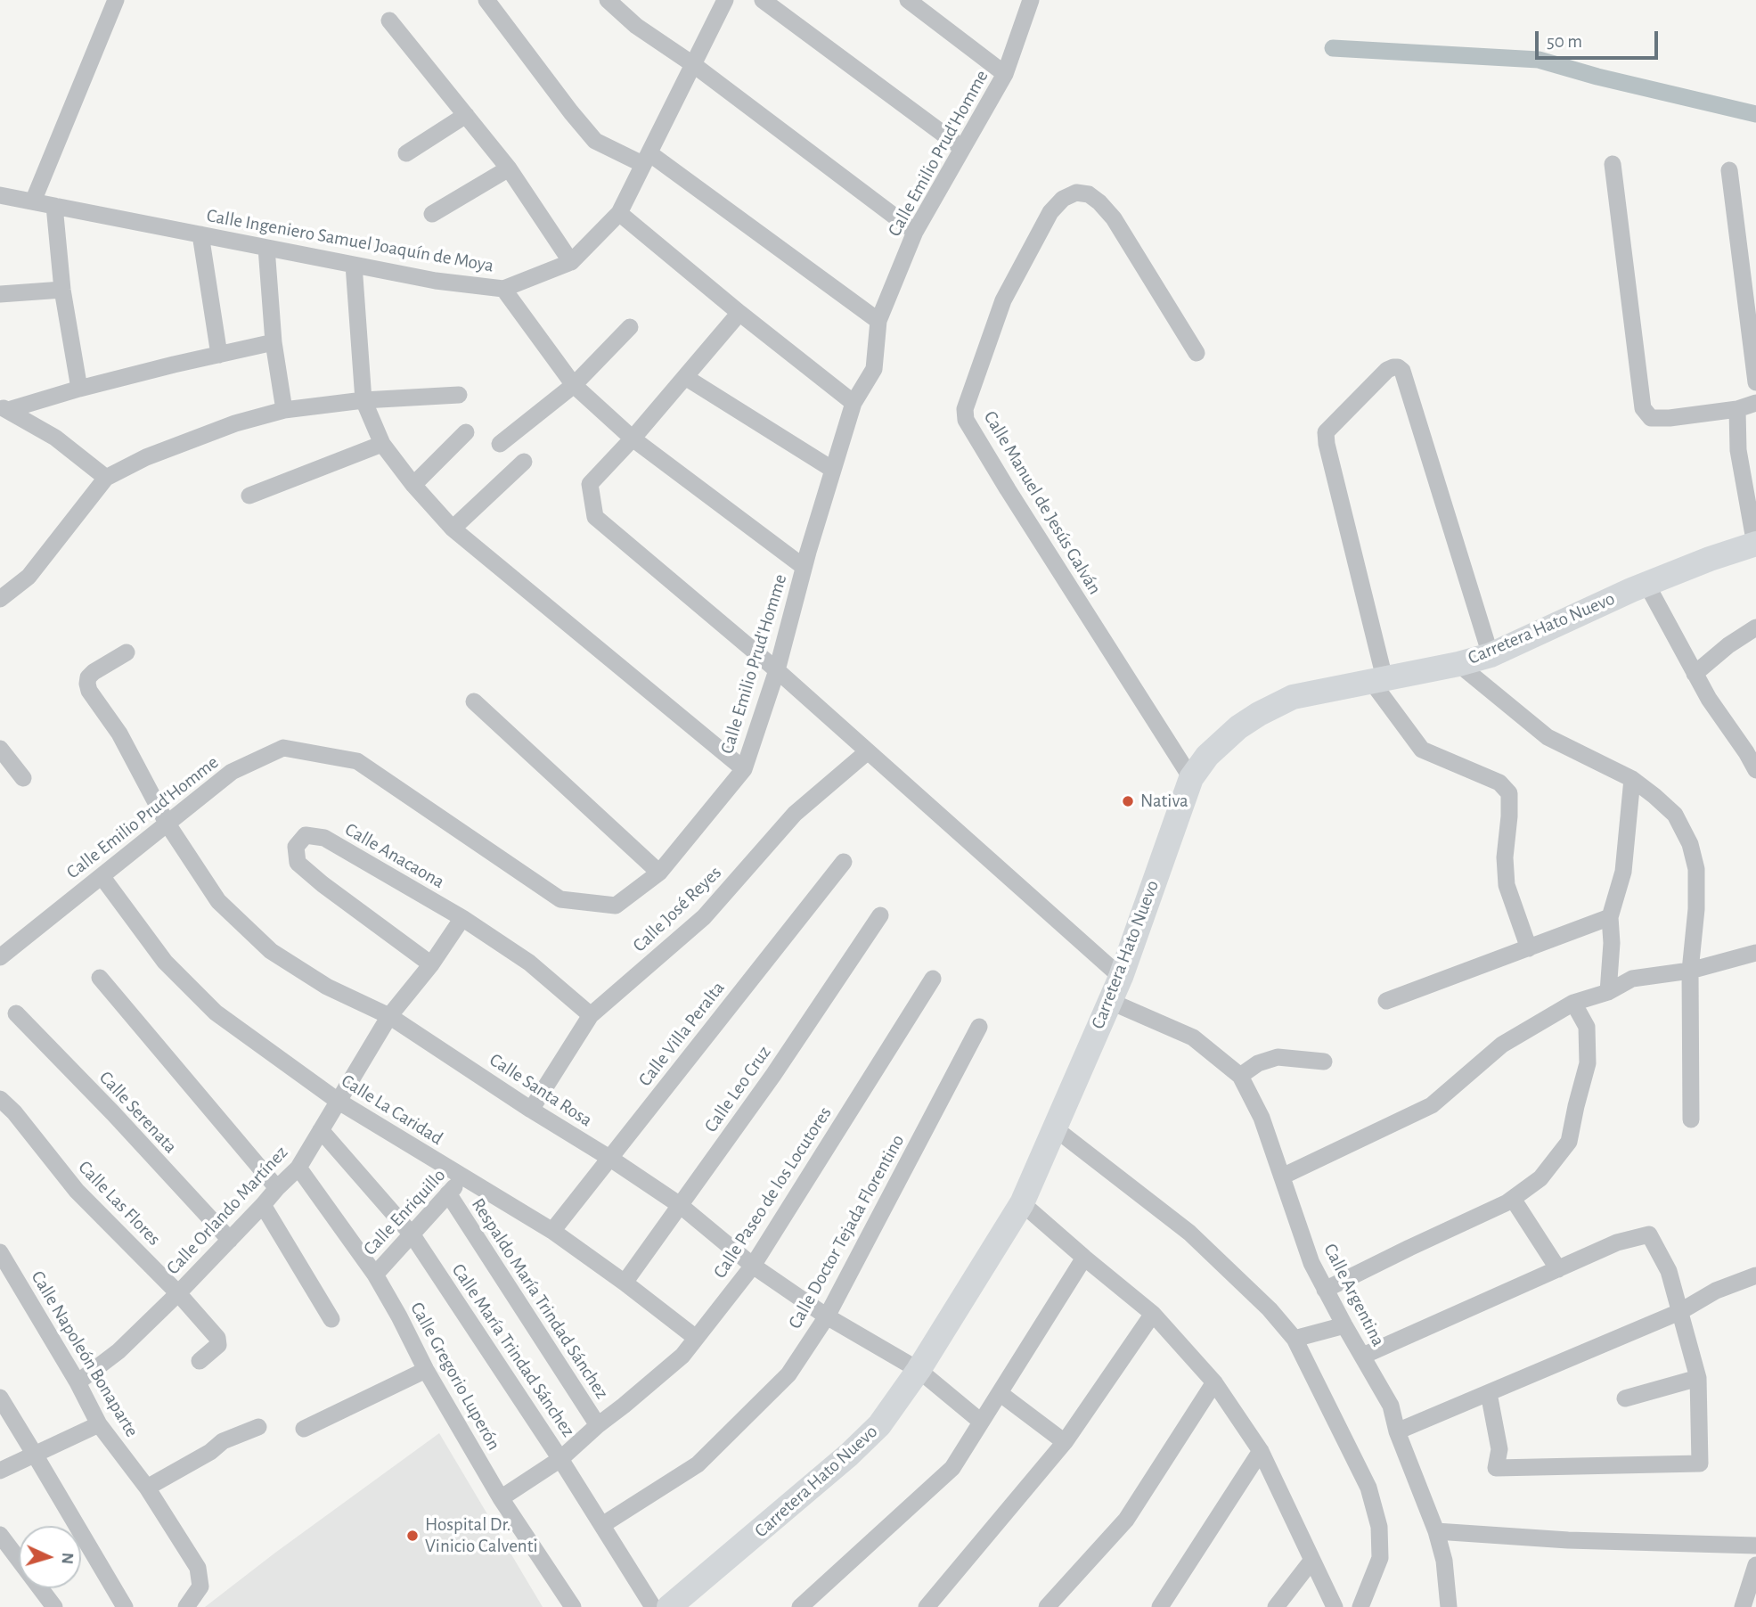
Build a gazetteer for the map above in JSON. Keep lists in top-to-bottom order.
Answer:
{
  "streets": {
    "main road": ["Carretera Hato Nuevo"],
    "street": [
      "Calle Emilio Prud'Homme",
      "Calle Ingeniero Samuel Joaquín de Moya",
      "Calle Manuel de Jesús Galván",
      "Calle Anacaona",
      "Calle José Reyes",
      "Calle Villa Peralta",
      "Calle Leo Cruz",
      "Calle Santa Rosa",
      "Calle La Caridad",
      "Calle Serenata",
      "Calle Paseo de los Locutores",
      "Calle Las Flores",
      "Calle Orlando Martínez",
      "Calle Enriquillo",
      "Calle Doctor Tejada Florentino",
      "Calle Argentina",
      "Respaldo María Trindad Sánchez",
      "Calle María Trindad Sánchez",
      "Calle Napoleón Bonaparte",
      "Calle Gregorio Luperón"
    ]
  },
  "crossings": [
    ["Calle Emilio Prud'Homme", "Calle Santa Rosa"],
    ["Calle Emilio Prud'Homme", "Calle La Caridad"],
    ["Calle Manuel de Jesús Galván", "Carretera Hato Nuevo"],
    ["Carretera Hato Nuevo", "Calle Santa Rosa"],
    ["Carretera Hato Nuevo", "Calle Argentina"],
    ["Calle Anacaona", "Calle José Reyes"],
    ["Calle Anacaona", "Calle Orlando Martínez"],
    ["Calle José Reyes", "Calle Santa Rosa"],
    ["Calle Villa Peralta", "Calle Santa Rosa"],
    ["Calle Villa Peralta", "Calle La Caridad"],
    ["Calle Leo Cruz", "Calle Santa Rosa"],
    ["Calle Leo Cruz", "Calle La Caridad"],
    ["Calle Santa Rosa", "Calle Paseo de los Locutores"],
    ["Calle Santa Rosa", "Calle Orlando Martínez"],
    ["Calle Santa Rosa", "Calle Doctor Tejada Florentino"],
    ["Calle La Caridad", "Calle Paseo de los Locutores"],
    ["Calle La Caridad", "Calle Orlando Martínez"],
    ["Calle La Caridad", "Calle Enriquillo"],
    ["Calle Serenata", "Calle Orlando Martínez"],
    ["Calle Paseo de los Locutores", "Respaldo María Trindad Sánchez"],
    ["Calle Paseo de los Locutores", "Calle María Trindad Sánchez"],
    ["Calle Paseo de los Locutores", "Calle Gregorio Luperón"],
    ["Calle Las Flores", "Calle Orlando Martínez"],
    ["Calle Orlando Martínez", "Calle María Trindad Sánchez"],
    ["Calle Orlando Martínez", "Calle Napoleón Bonaparte"],
    ["Calle Orlando Martínez", "Calle Gregorio Luperón"],
    ["Calle Enriquillo", "Respaldo María Trindad Sánchez"],
    ["Calle Enriquillo", "Calle María Trindad Sánchez"],
    ["Calle Enriquillo", "Calle Gregorio Luperón"],
    ["Calle Doctor Tejada Florentino", "Calle María Trindad Sánchez"]
  ],
  "places": ["Nativa", "Hospital Dr. Vinicio Calventi"],
  "scale_bar": "50 m",
  "north": "right"
}
